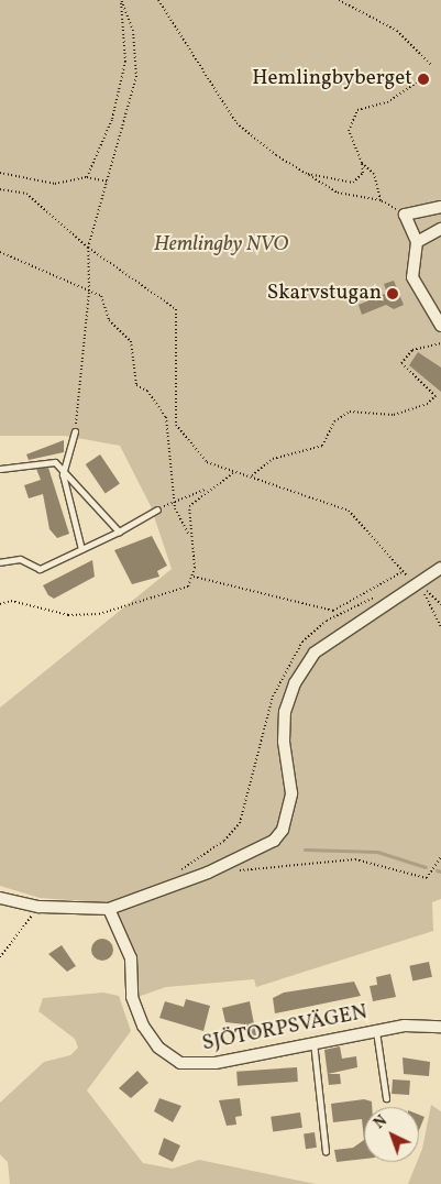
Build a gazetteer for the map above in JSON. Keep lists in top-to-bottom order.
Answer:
{
  "streets": {
    "street": ["SJÖTORPSVÄGEN"]
  },
  "parks": ["Hemlingby NVO"],
  "places": ["Hemlingbyberget", "Skarvstugan"],
  "north": "top left"
}
